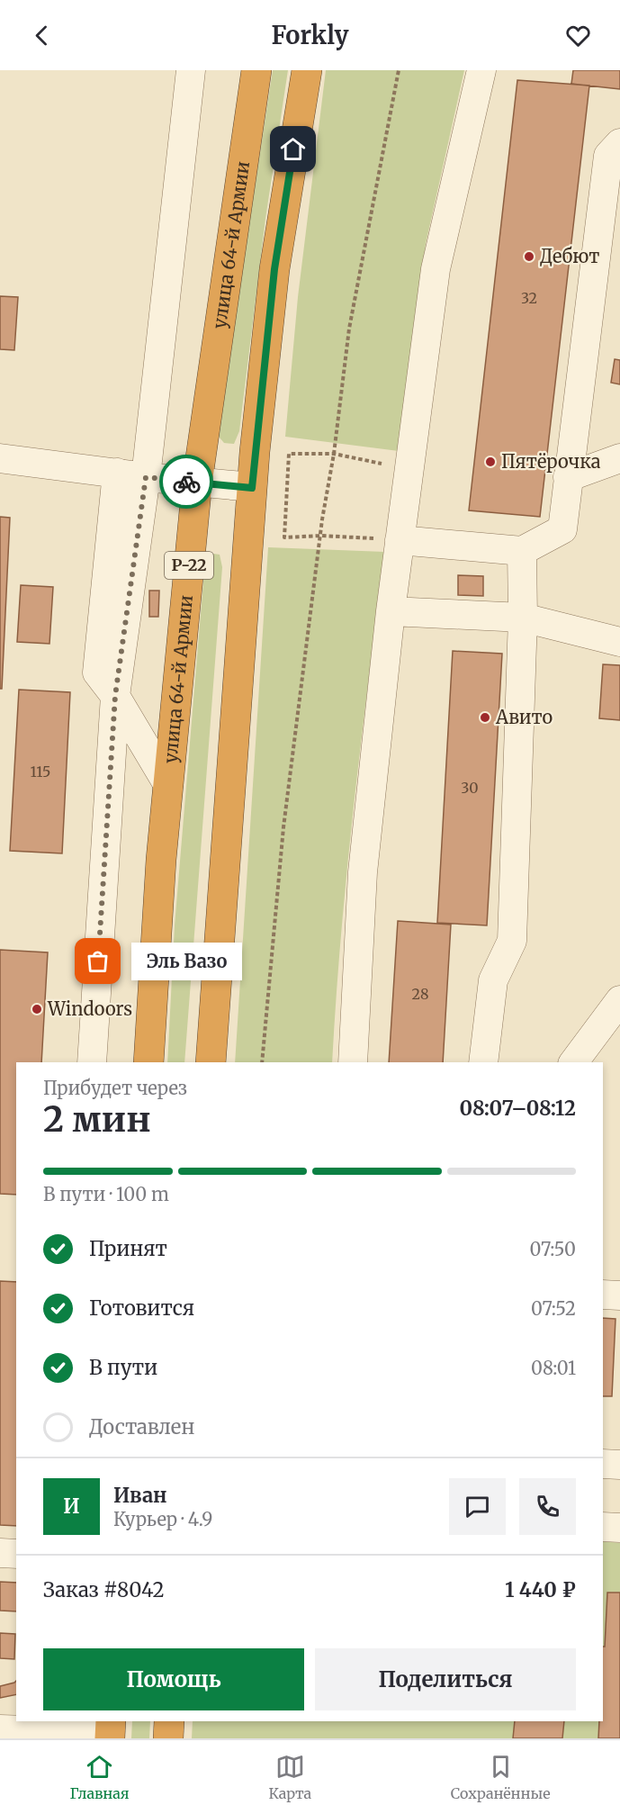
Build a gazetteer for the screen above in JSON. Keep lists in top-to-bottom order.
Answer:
{
  "streets": {
    "highway": ["улица 64-й Армии", "Р-22"]
  },
  "places": [
    "Дебют",
    "Пятёрочка",
    "Авито",
    "Эль Вазо",
    "Windoors"
  ],
  "house_numbers": [
    "32",
    "115",
    "30",
    "28"
  ],
  "page": {
    "header": "Forkly",
    "bubble": "Эль Вазо",
    "heading": ["2 мин", "Прибудет через", "08:07–08:12"],
    "panel": [
      "Иван",
      "Курьер · 4.9",
      "Заказ #8042",
      "1 440 ₽"
    ],
    "bar": "В пути · 100 m",
    "list": [
      ["Принят", "07:50"],
      ["Готовится", "07:52"],
      ["В пути", "08:01"],
      "Доставлен"
    ],
    "round": "И",
    "buttons": ["Помощь", "Поделиться"],
    "tabs": ["Главная", "Карта", "Сохранённые"]
  }
}
